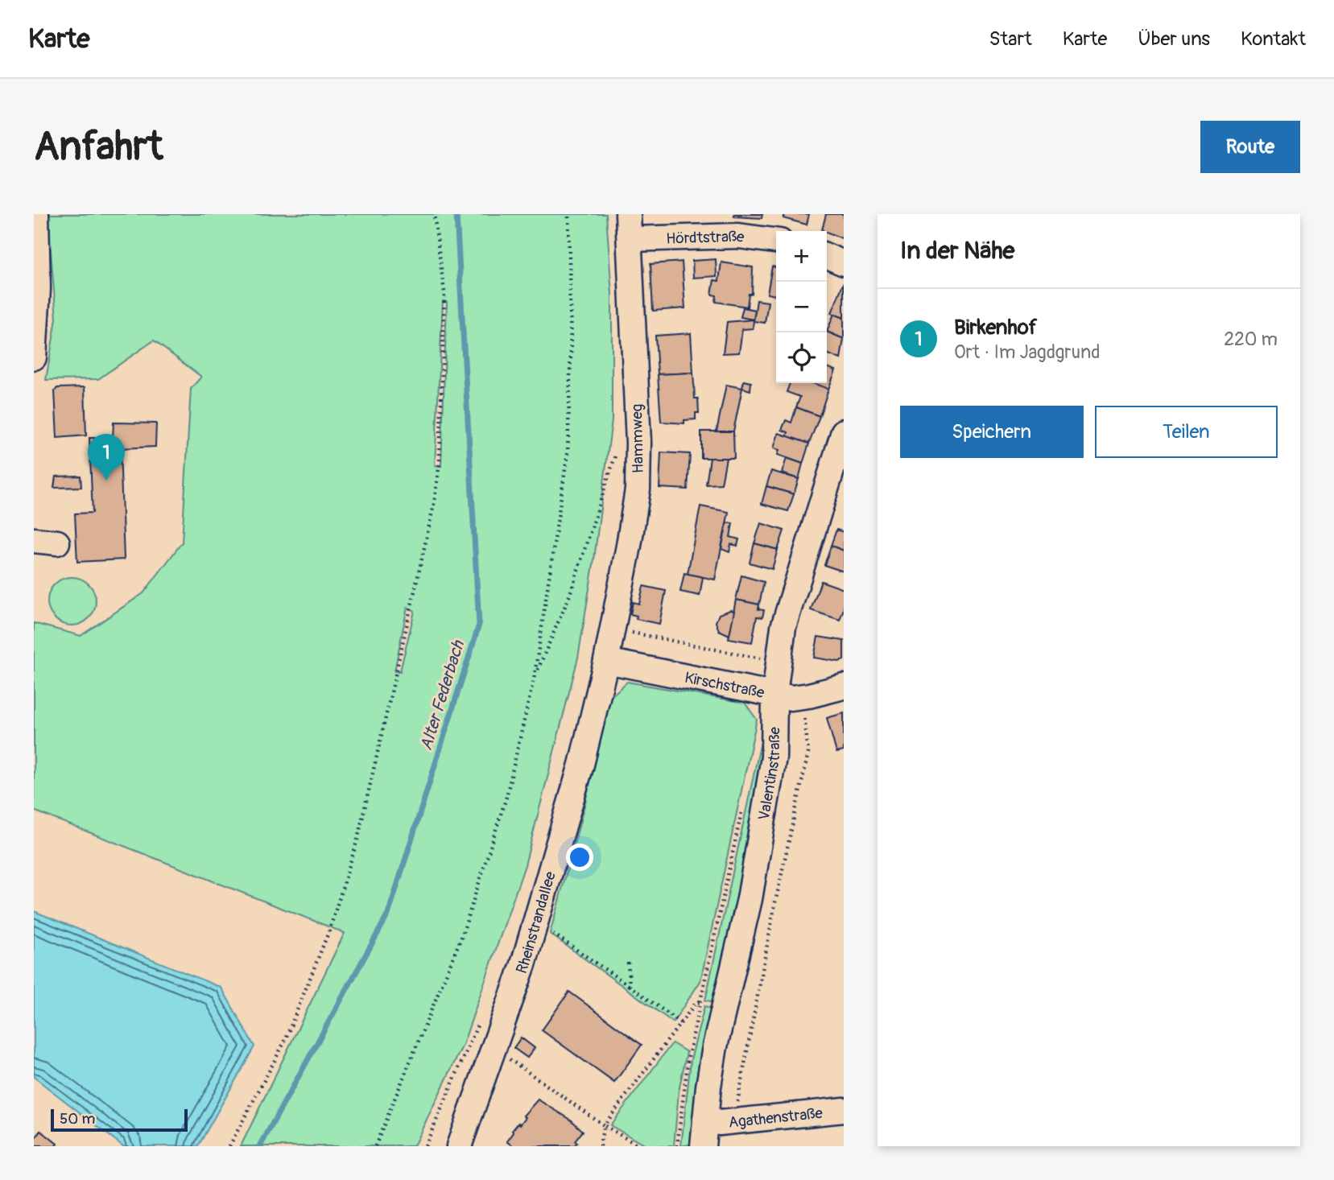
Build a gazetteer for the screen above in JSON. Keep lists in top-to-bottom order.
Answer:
{
  "streets": {
    "street": [
      "Hördtstraße",
      "Hammweg",
      "Kirschstraße",
      "Valentinstraße",
      "Rheinstrandallee",
      "Agathenstraße"
    ]
  },
  "crossings": [
    ["Hördtstraße", "Hammweg"],
    ["Hammweg", "Kirschstraße"],
    ["Hammweg", "Rheinstrandallee"],
    ["Kirschstraße", "Valentinstraße"],
    ["Kirschstraße", "Rheinstrandallee"],
    ["Valentinstraße", "Agathenstraße"]
  ],
  "water": ["Alter Federbach"],
  "scale_bar": "50 m",
  "page": {
    "header": "Karte",
    "nav": [
      "Start",
      "Karte",
      "Über uns",
      "Kontakt"
    ],
    "buttons": [
      "Route",
      ["Speichern", "Teilen"]
    ],
    "title": "Anfahrt",
    "heading": "In der Nähe",
    "map_buttons": ["+", "−"],
    "list": [
      {
        "mark": "1",
        "name": "Birkenhof",
        "note": "Ort · Im Jagdgrund",
        "value": "220 m"
      }
    ],
    "pins": "1",
    "scale": "50 m"
  }
}
